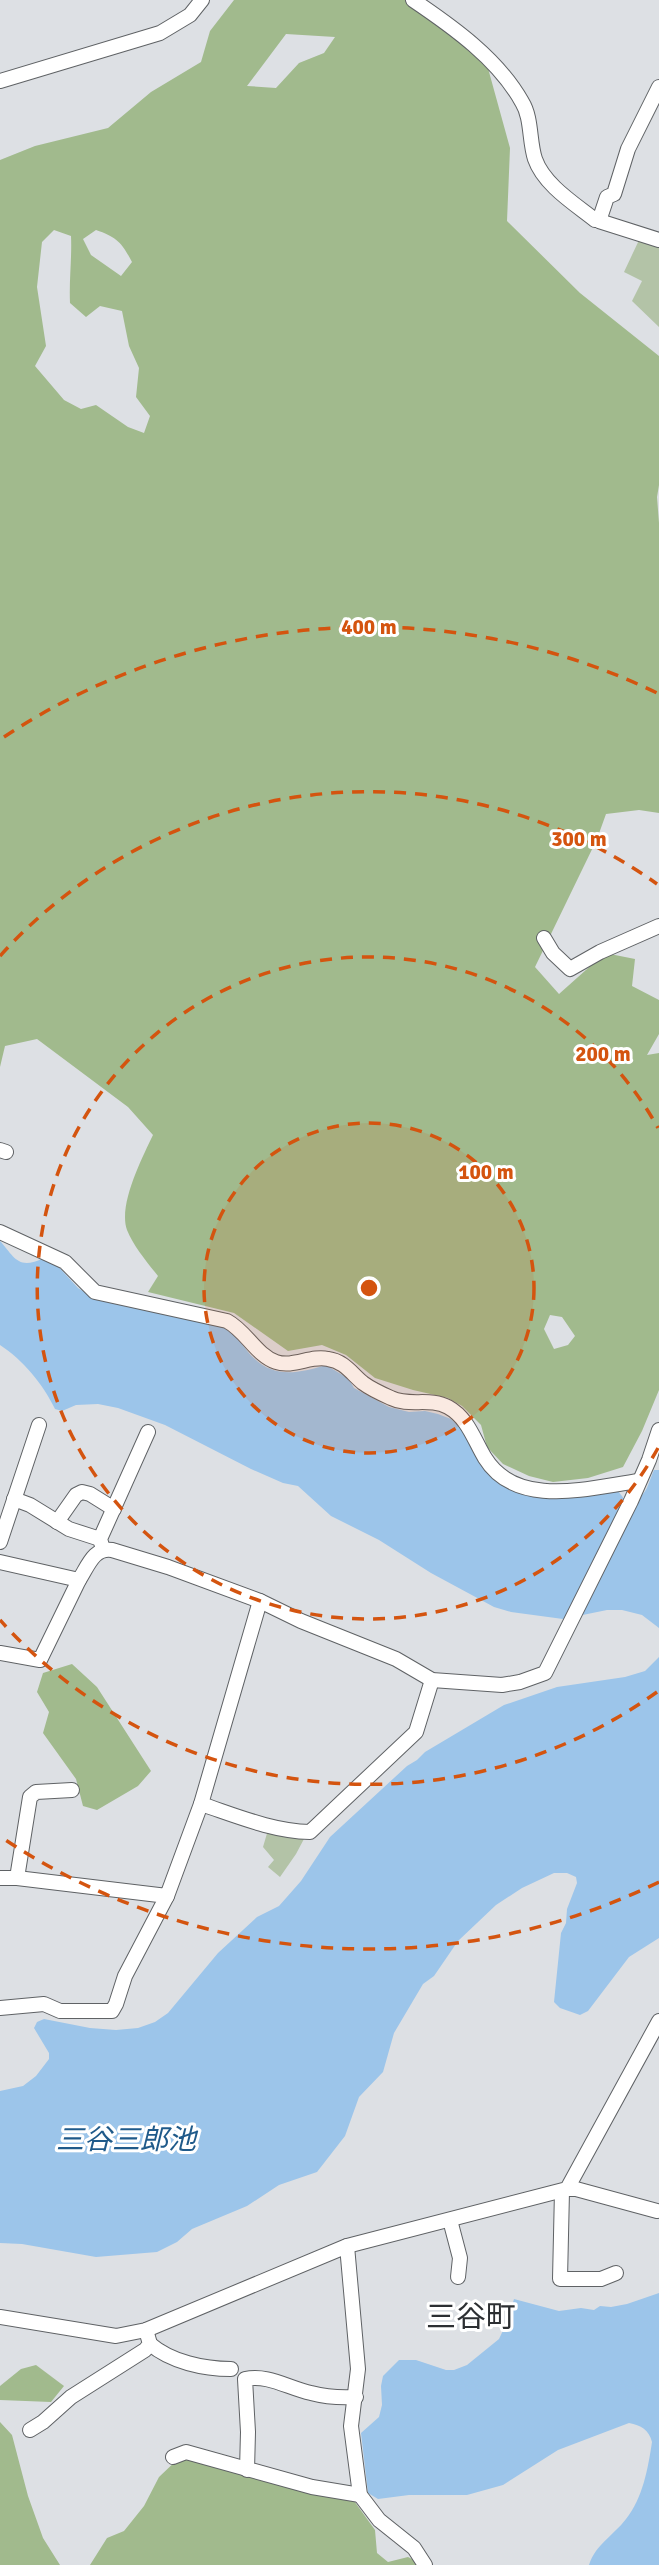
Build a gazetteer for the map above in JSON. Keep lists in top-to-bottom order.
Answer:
{
  "districts": ["三谷町"],
  "water": ["三谷三郎池"],
  "rings": [
    "400 m",
    "300 m",
    "200 m",
    "100 m"
  ]
}
